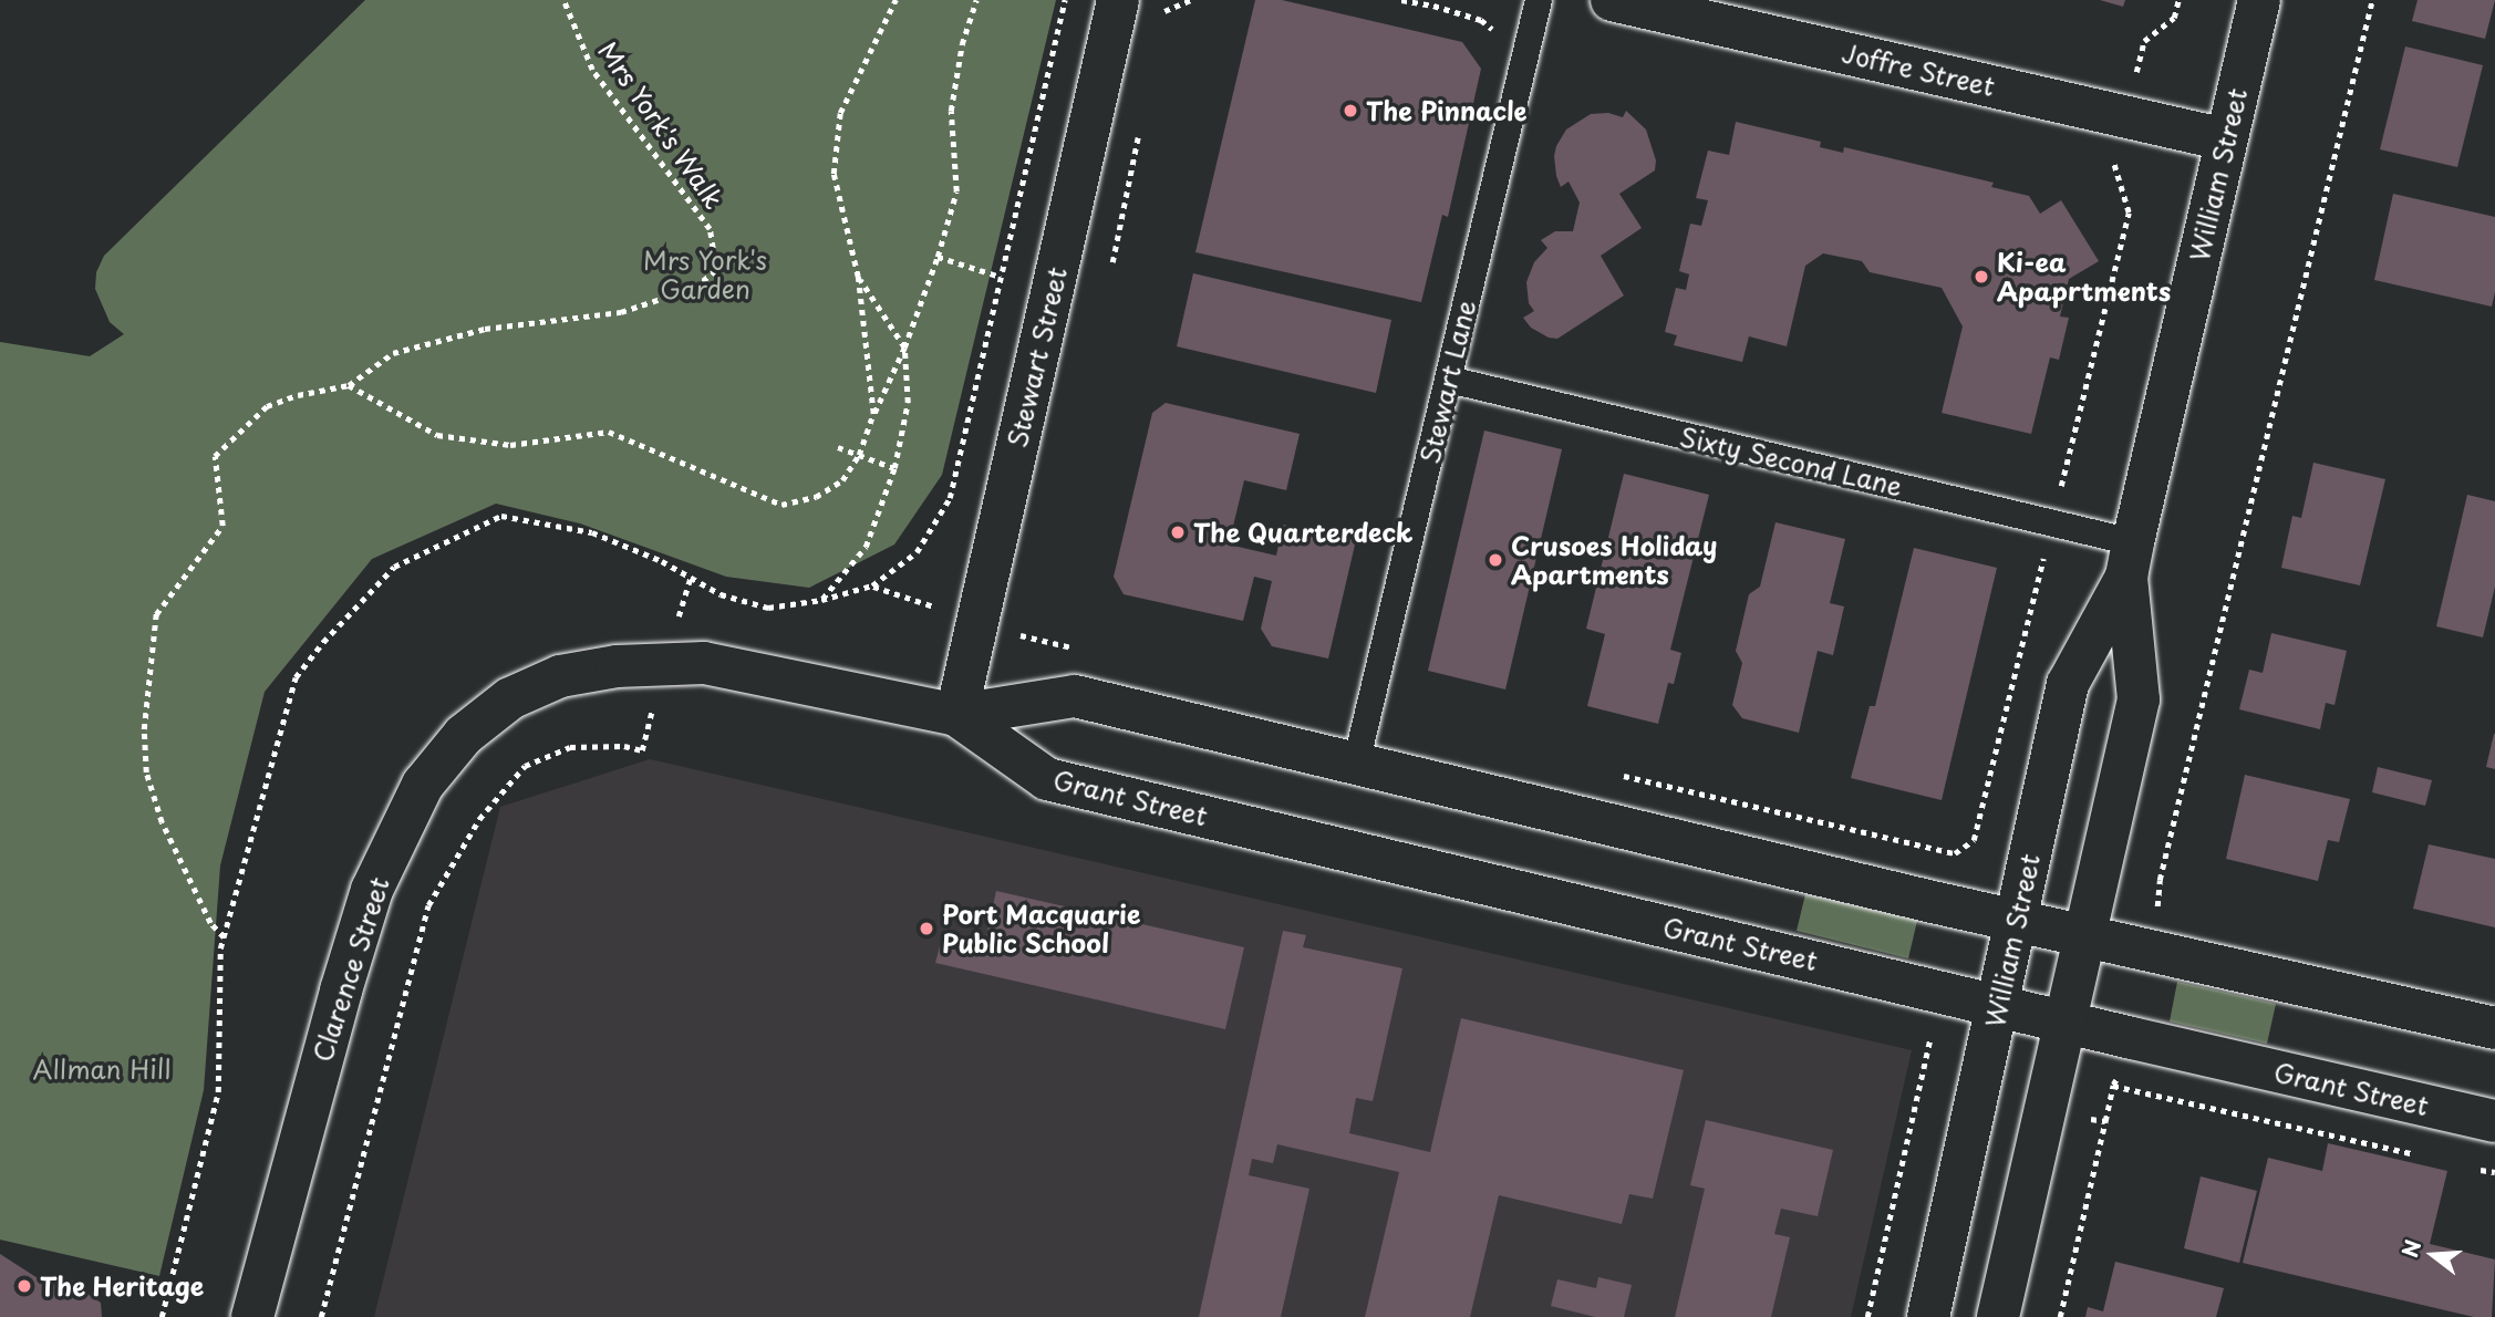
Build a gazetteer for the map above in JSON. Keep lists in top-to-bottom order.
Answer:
{
  "streets": {
    "street": [
      "Joffre Street",
      "William Street",
      "Stewart Street",
      "Grant Street",
      "Clarence Street"
    ],
    "lane": ["Stewart Lane", "Sixty Second Lane"],
    "path": ["Mrs York's Walk"]
  },
  "crossings": [
    ["Joffre Street", "William Street"],
    ["William Street", "Sixty Second Lane"],
    ["William Street", "Grant Street"],
    ["Stewart Street", "Grant Street"],
    ["Stewart Street", "Clarence Street"],
    ["Stewart Lane", "Sixty Second Lane"],
    ["Grant Street", "Clarence Street"]
  ],
  "parks": ["Mrs York's Garden", "Allman Hill"],
  "places": [
    "The Pinnacle",
    "Ki-ea Apaprtments",
    "The Quarterdeck",
    "Crusoes Holiday Apartments",
    "Port Macquarie Public School",
    "The Heritage"
  ],
  "north": "left"
}
